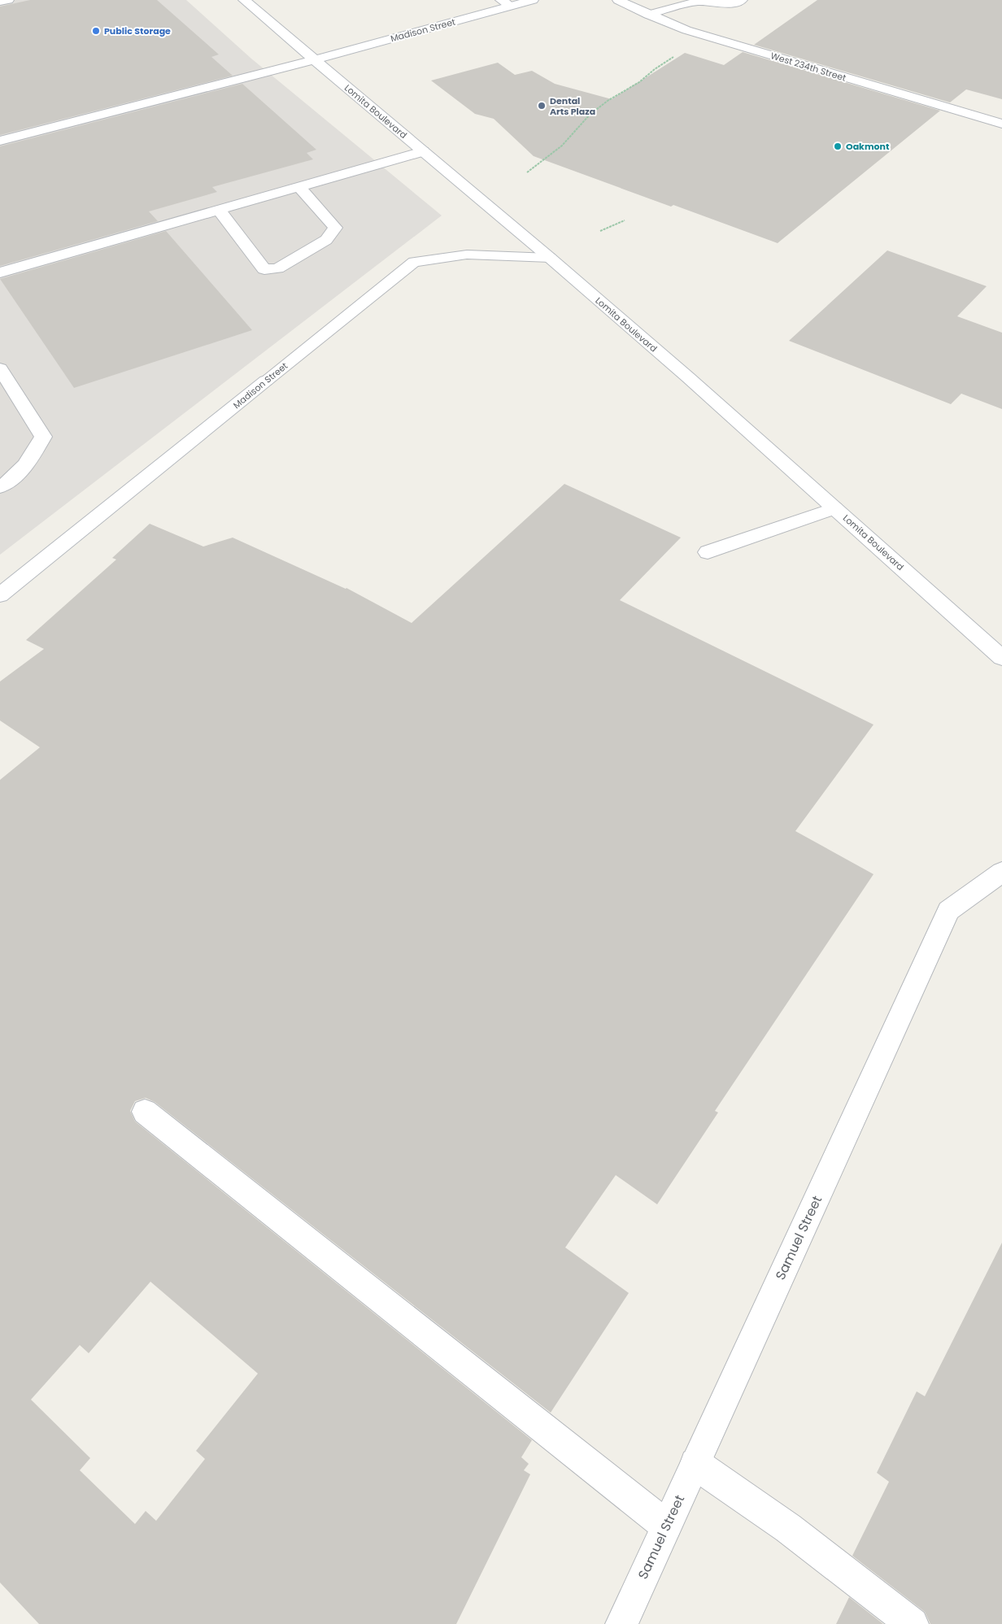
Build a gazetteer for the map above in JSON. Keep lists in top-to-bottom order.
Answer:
{
  "streets": {
    "street": [
      "Madison Street",
      "West 234th Street",
      "Lomita Boulevard",
      "Samuel Street"
    ]
  },
  "crossings": [
    ["Madison Street", "Lomita Boulevard"]
  ],
  "places": ["Public Storage", "Dental Arts Plaza", "Oakmont"]
}
